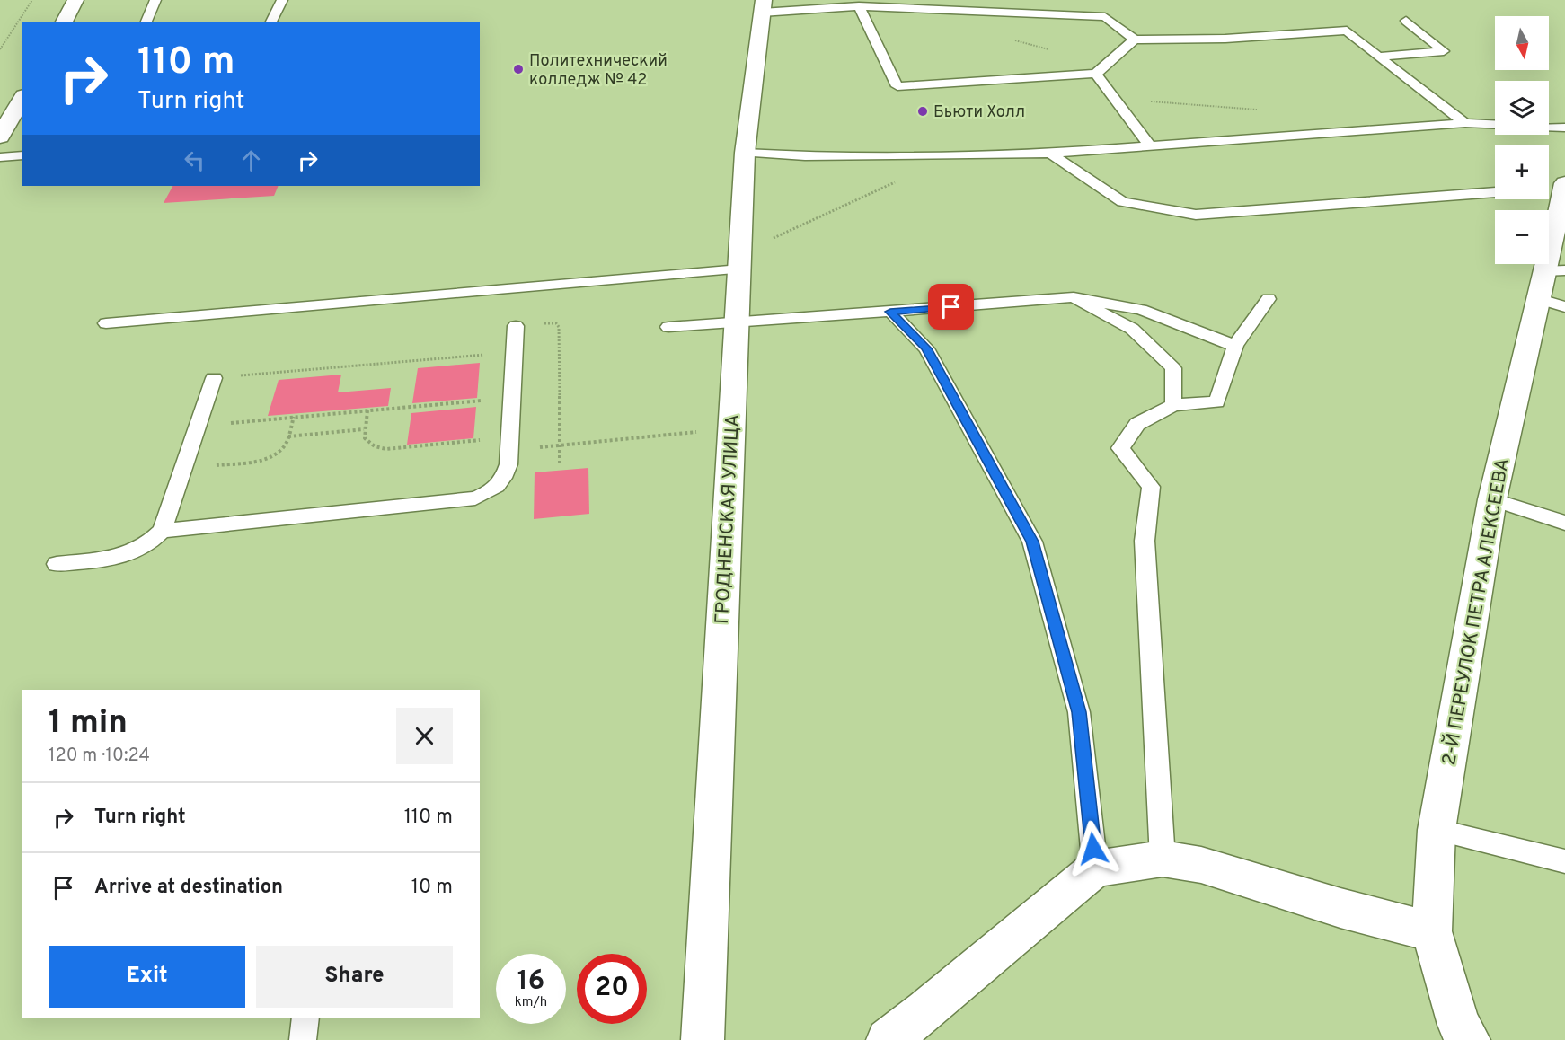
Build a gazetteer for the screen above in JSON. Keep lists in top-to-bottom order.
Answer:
{
  "streets": {
    "street": ["ГРОДНЕНСКАЯ УЛИЦА", "2-Й ПЕРЕУЛОК ПЕТРА АЛЕКСЕЕВА"]
  },
  "places": ["Политехнический колледж № 42", "Бьюти Холл"],
  "north": "bottom",
  "page": {
    "map_buttons": ["+", "−"],
    "turn": ["110 m", "Turn right"],
    "heading": ["1 min", "120 m · 10:24"],
    "list": [
      {
        "name": "Turn right",
        "value": "110 m"
      },
      {
        "name": "Arrive at destination",
        "value": "10 m"
      }
    ],
    "buttons": ["Exit", "Share"],
    "speed": "16 km/h",
    "limit": "20"
  }
}
